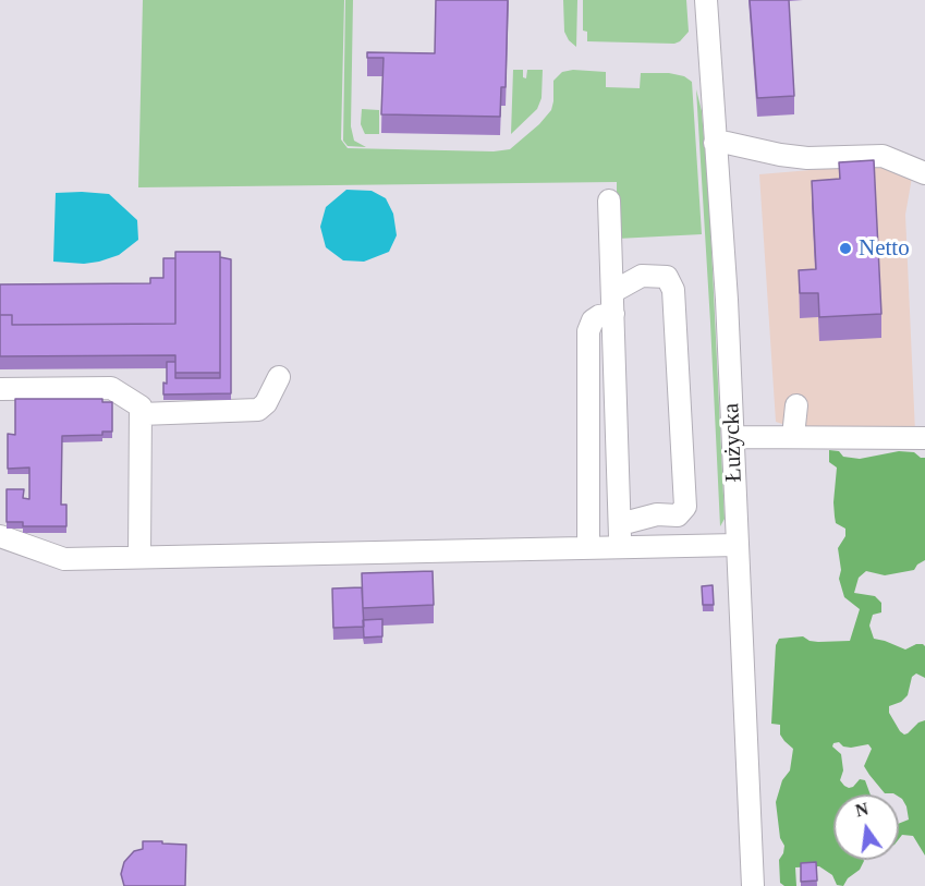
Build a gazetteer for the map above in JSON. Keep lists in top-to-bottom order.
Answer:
{
  "streets": {
    "street": ["Łużycka"]
  },
  "places": ["Netto"],
  "north": "top"
}
